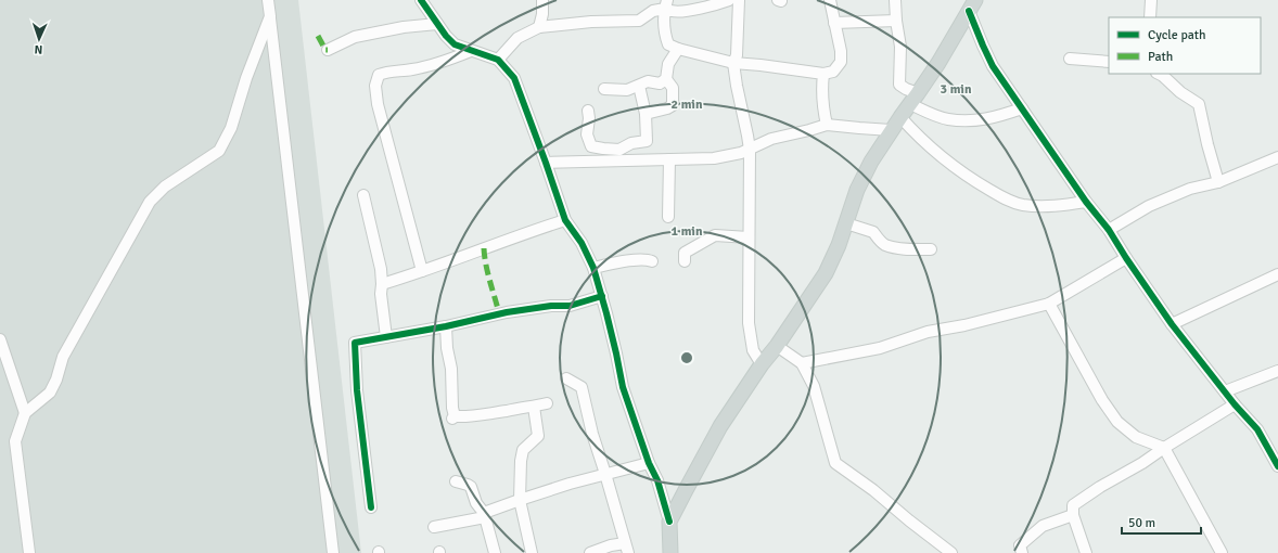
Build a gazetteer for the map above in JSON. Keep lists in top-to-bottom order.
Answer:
{
  "legend": ["Cycle path", "Path"],
  "scale_bar": "50 m",
  "north": "bottom",
  "rings": ["3 min", "2 min", "1 min"]
}
